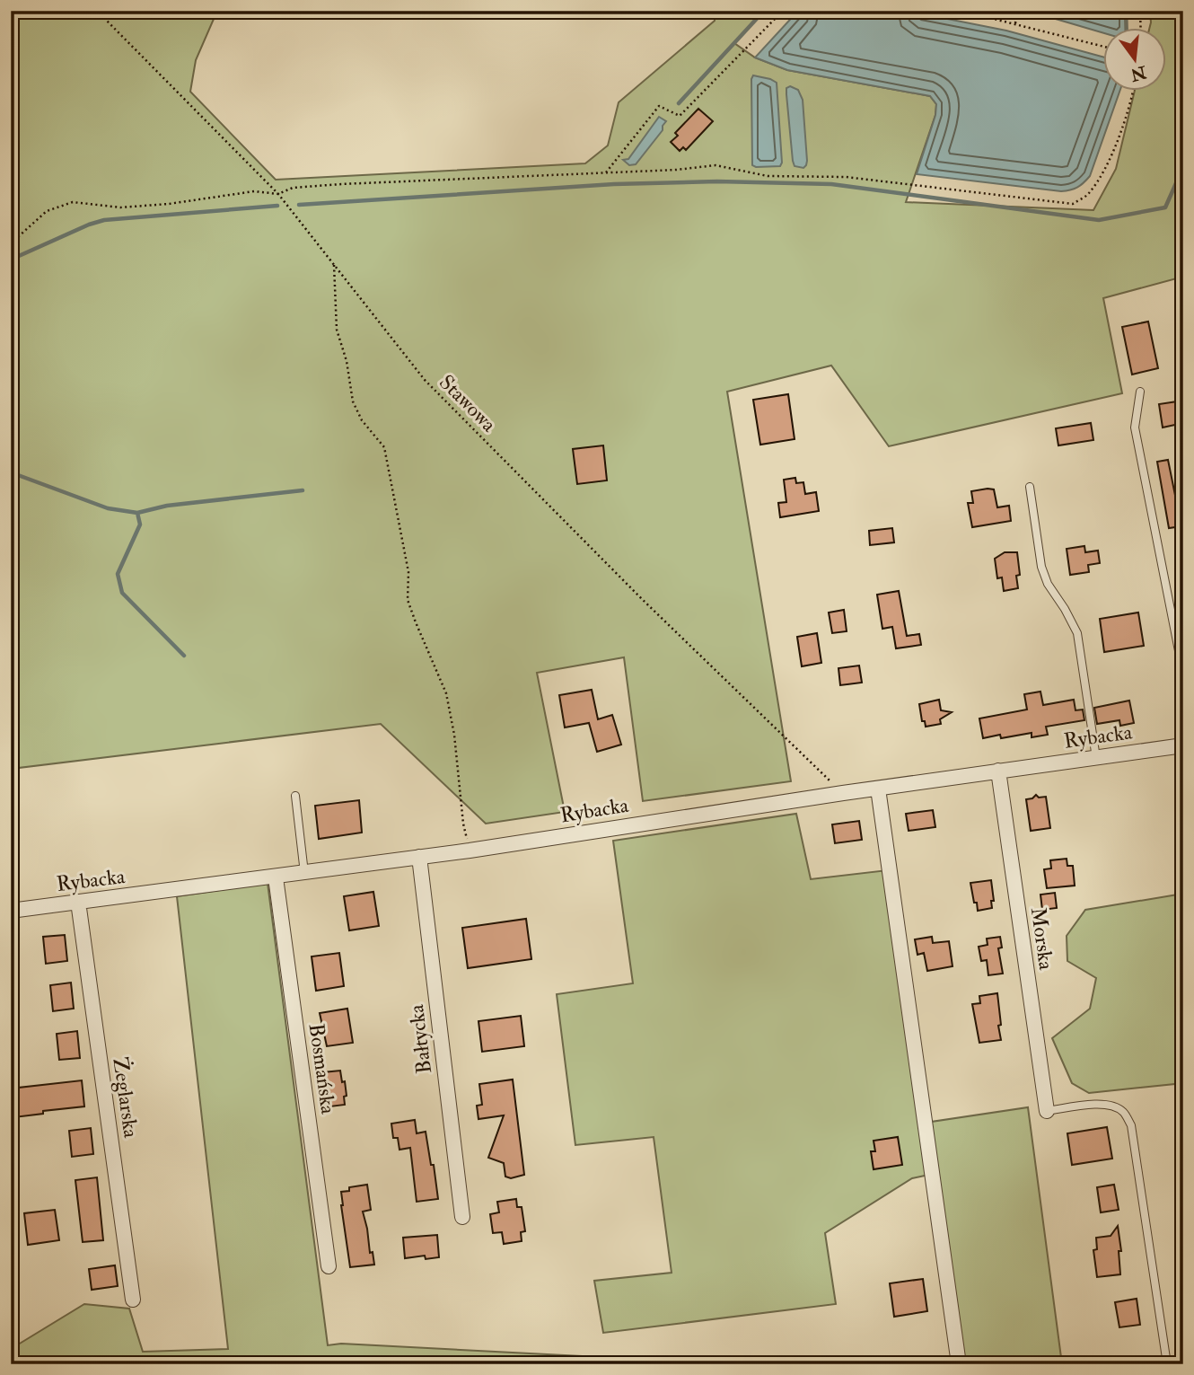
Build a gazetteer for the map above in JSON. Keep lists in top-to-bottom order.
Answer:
{
  "streets": {
    "street": [
      "Rybacka",
      "Morska",
      "Bałtycka",
      "Bosmańska",
      "Żeglarska"
    ],
    "path": ["Stawowa"]
  },
  "crossings": [
    ["Stawowa", "Rybacka"],
    ["Rybacka", "Morska"],
    ["Rybacka", "Bałtycka"],
    ["Rybacka", "Bosmańska"],
    ["Rybacka", "Żeglarska"]
  ],
  "north": "bottom"
}
